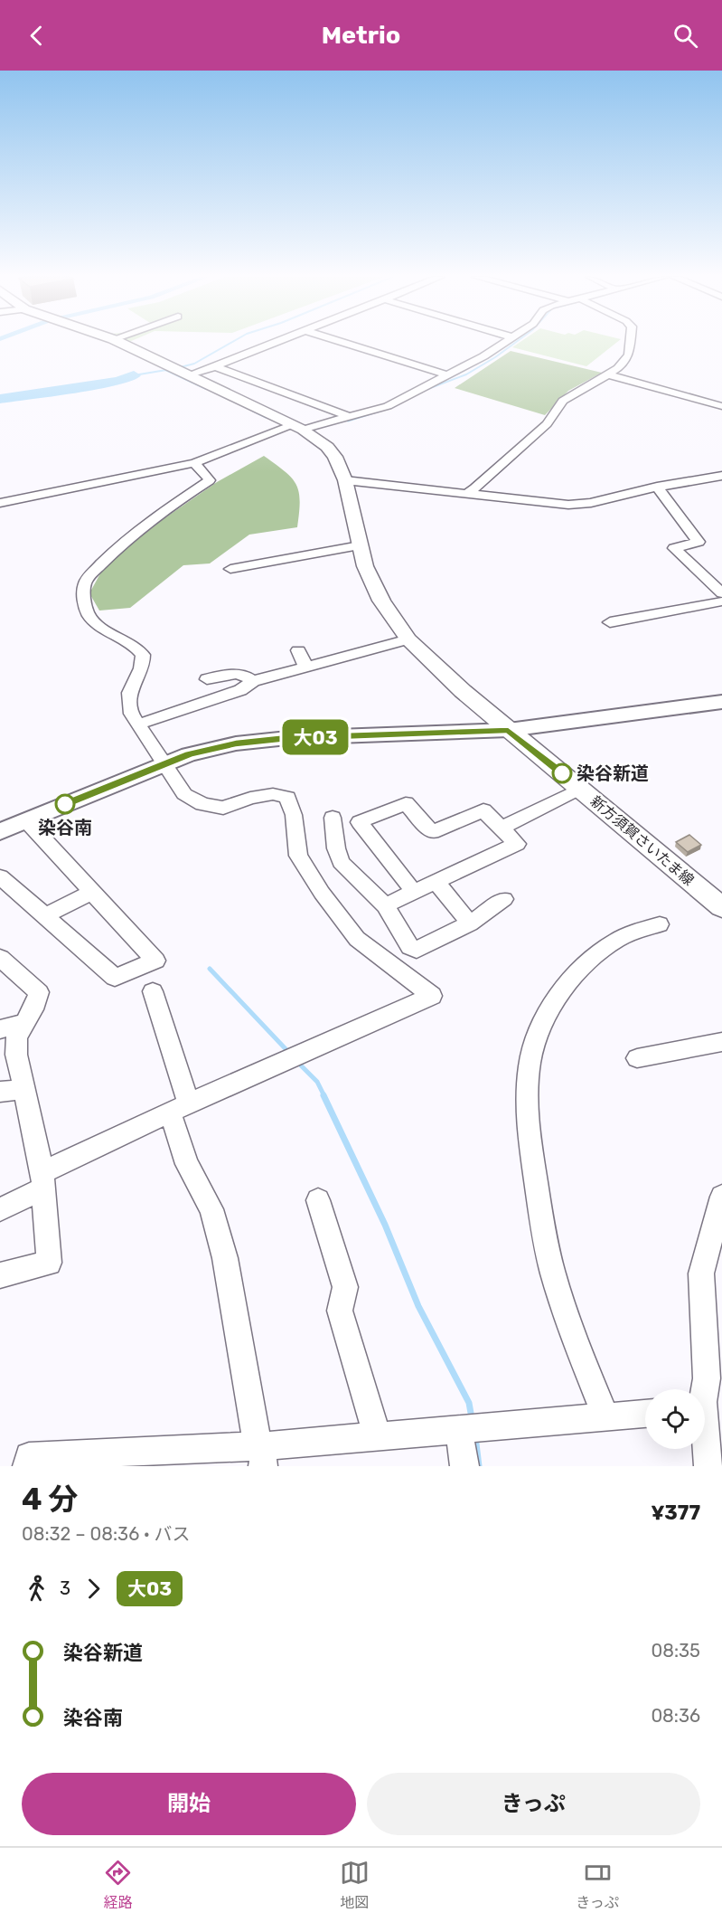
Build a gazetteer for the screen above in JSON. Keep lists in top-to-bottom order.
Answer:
{
  "streets": {
    "main road": ["新方須賀さいたま線"]
  },
  "places": ["染谷新道", "染谷南"],
  "lines": ["bus line 大03"],
  "page": {
    "header": "Metrio",
    "on_map": "大03",
    "heading": ["4 分", "08:32 – 08:36 · バス", "¥377"],
    "legs": ["3", "大03"],
    "list": [
      {
        "name": "染谷新道",
        "value": "08:35"
      },
      {
        "name": "染谷南",
        "value": "08:36"
      }
    ],
    "buttons": ["開始", "きっぷ"],
    "tabs": ["経路", "地図", "きっぷ"]
  }
}
